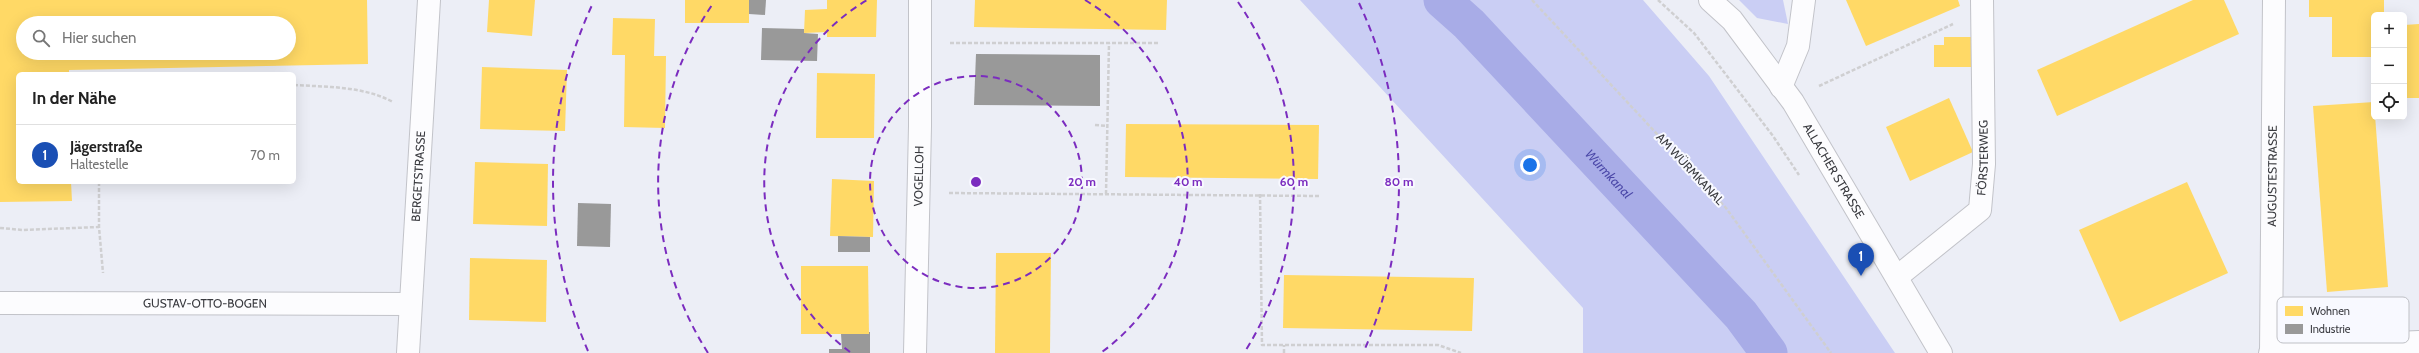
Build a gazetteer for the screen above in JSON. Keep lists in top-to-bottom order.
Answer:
{
  "streets": {
    "street": [
      "FÖRSTERWEG",
      "ALLACHER STRASSE",
      "BERGETSTRASSE",
      "AUGUSTESTRASSE",
      "VOGELLOH",
      "GUSTAV-OTTO-BOGEN"
    ],
    "path": ["AM WÜRMKANAL"]
  },
  "crossings": [
    ["FÖRSTERWEG", "ALLACHER STRASSE"],
    ["BERGETSTRASSE", "GUSTAV-OTTO-BOGEN"]
  ],
  "water": ["Würmkanal"],
  "legend": ["Wohnen", "Industrie"],
  "page": {
    "map_buttons": ["+", "−"],
    "search": "Hier suchen",
    "heading": "In der Nähe",
    "list": [
      {
        "mark": "1",
        "name": "Jägerstraße",
        "note": "Haltestelle",
        "value": "70 m"
      }
    ],
    "pins": "1"
  },
  "rings": [
    "20 m",
    "40 m",
    "60 m",
    "80 m"
  ]
}
